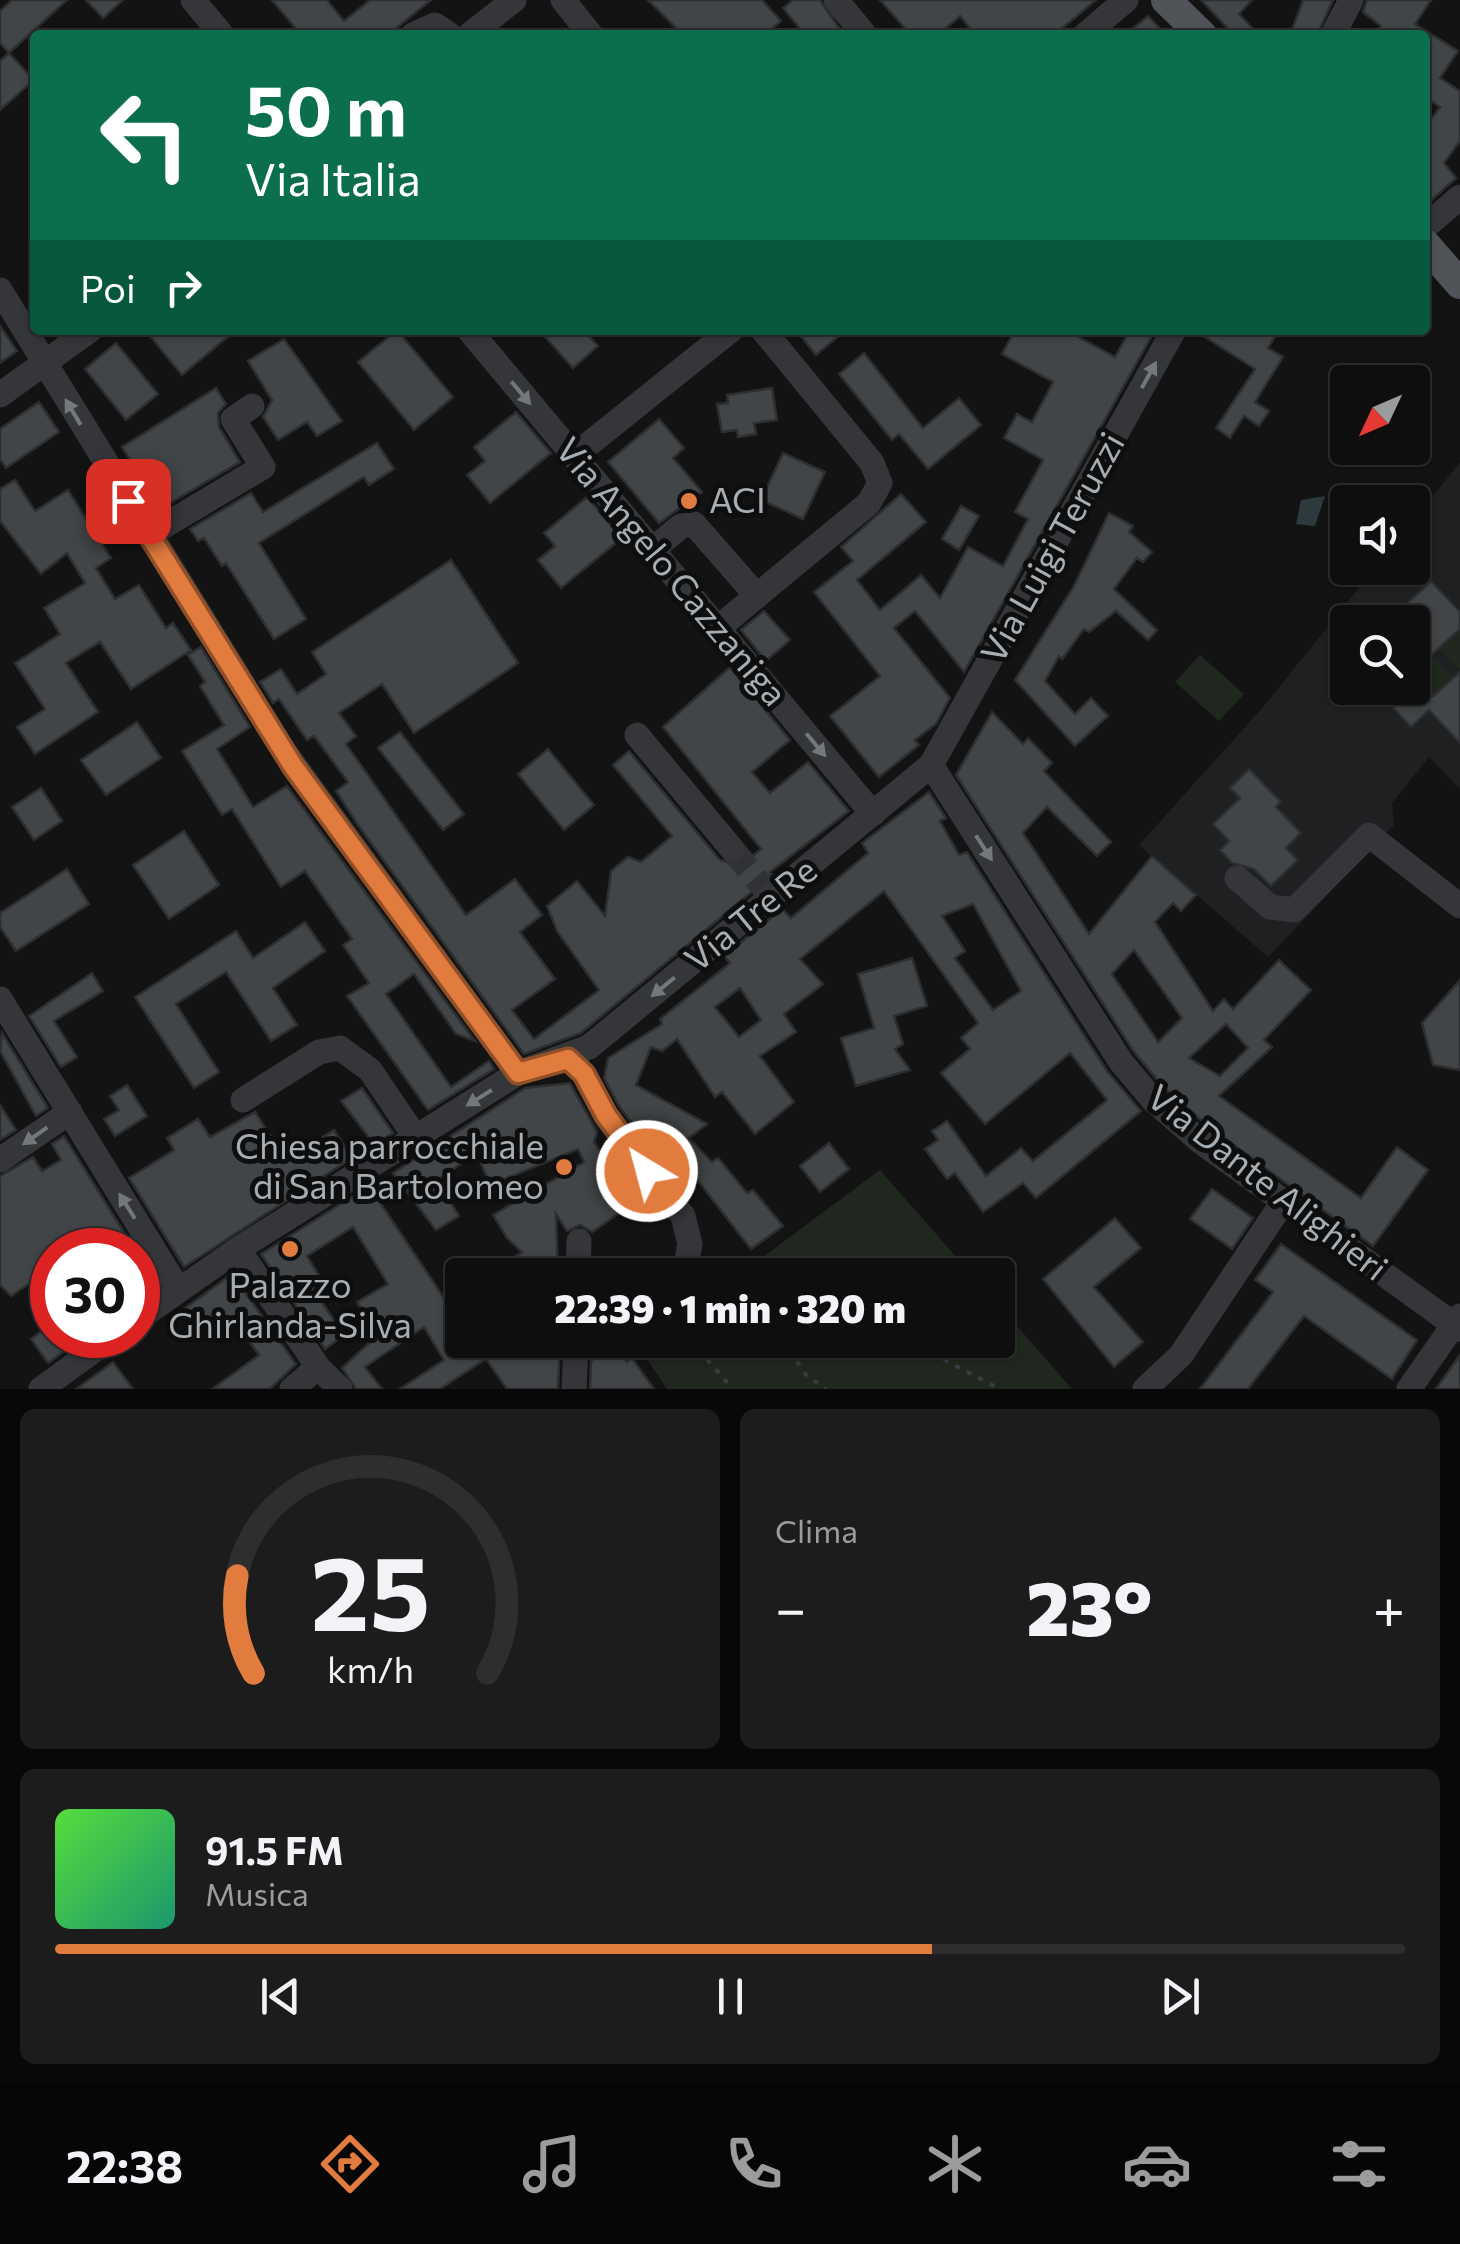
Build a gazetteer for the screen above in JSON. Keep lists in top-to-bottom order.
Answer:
{
  "streets": {
    "street": [
      "Via Luigi Teruzzi",
      "Via Angelo Cazzaniga",
      "Via Tre Re",
      "Via Dante Alighieri"
    ]
  },
  "crossings": [
    ["Via Luigi Teruzzi", "Via Tre Re"],
    ["Via Luigi Teruzzi", "Via Dante Alighieri"],
    ["Via Angelo Cazzaniga", "Via Tre Re"],
    ["Via Tre Re", "Via Dante Alighieri"]
  ],
  "one_way": ["Via Luigi Teruzzi", "Via Tre Re", "Via Dante Alighieri"],
  "places": ["ACI", "Chiesa parrocchiale di San Bartolomeo", "Palazzo Ghirlanda-Silva"],
  "north": "bottom left",
  "page": {
    "turn": ["50 m", "Via Italia"],
    "then": "Poi",
    "limit": "30",
    "trip": "22:39 · 1 min · 320 m",
    "tile": "Clima",
    "heat": ["−", "23°", "+"],
    "song": ["91.5 FM", "Musica"],
    "tabs": "22:38",
    "gauge": ["25", "km/h"]
  }
}
